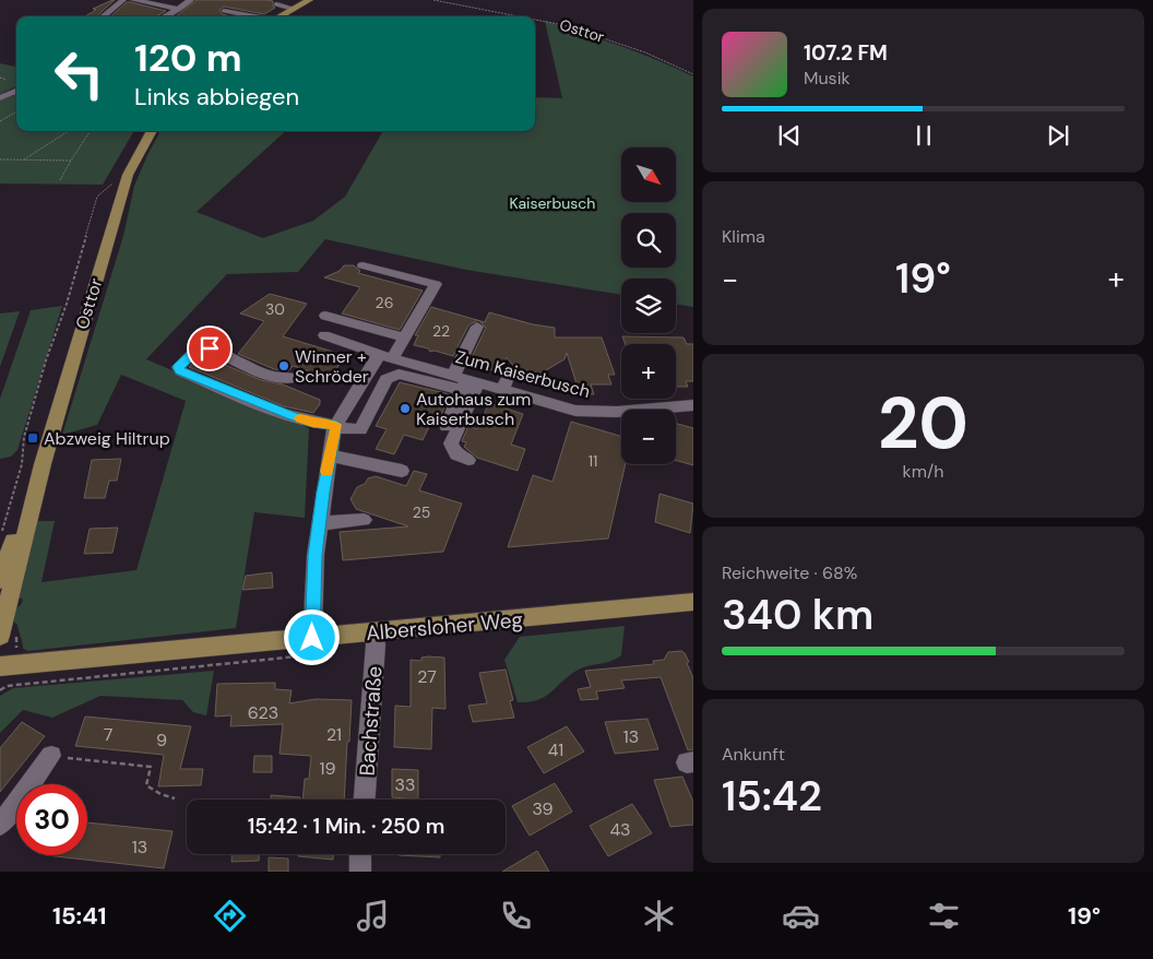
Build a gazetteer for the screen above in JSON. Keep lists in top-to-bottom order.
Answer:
{
  "streets": {
    "main road": ["Osttor", "Albersloher Weg"],
    "street": ["Zum Kaiserbusch", "Bachstraße"]
  },
  "crossings": [
    ["Albersloher Weg", "Bachstraße"]
  ],
  "parks": ["Kaiserbusch"],
  "places": {
    "other": ["Winner + Schröder", "Autohaus zum Kaiserbusch"],
    "transit": ["Abzweig Hiltrup"]
  },
  "house_numbers": [
    "26",
    "30",
    "22",
    "11",
    "25",
    "27",
    "623",
    "7",
    "21",
    "13",
    "9",
    "41",
    "19",
    "33",
    "39",
    "43",
    "13"
  ],
  "north": "bottom right",
  "page": {
    "turn": ["120 m", "Links abbiegen"],
    "song": ["107.2 FM", "Musik"],
    "map_buttons": ["+", "−"],
    "tile": [
      "Klima",
      ["20", "km/h"],
      ["Reichweite · 68%", "340 km"],
      ["Ankunft", "15:42"]
    ],
    "heat": ["−", "19°", "+"],
    "limit": "30",
    "trip": "15:42 · 1 Min. · 250 m",
    "tabs": ["15:41", "19°"]
  }
}
